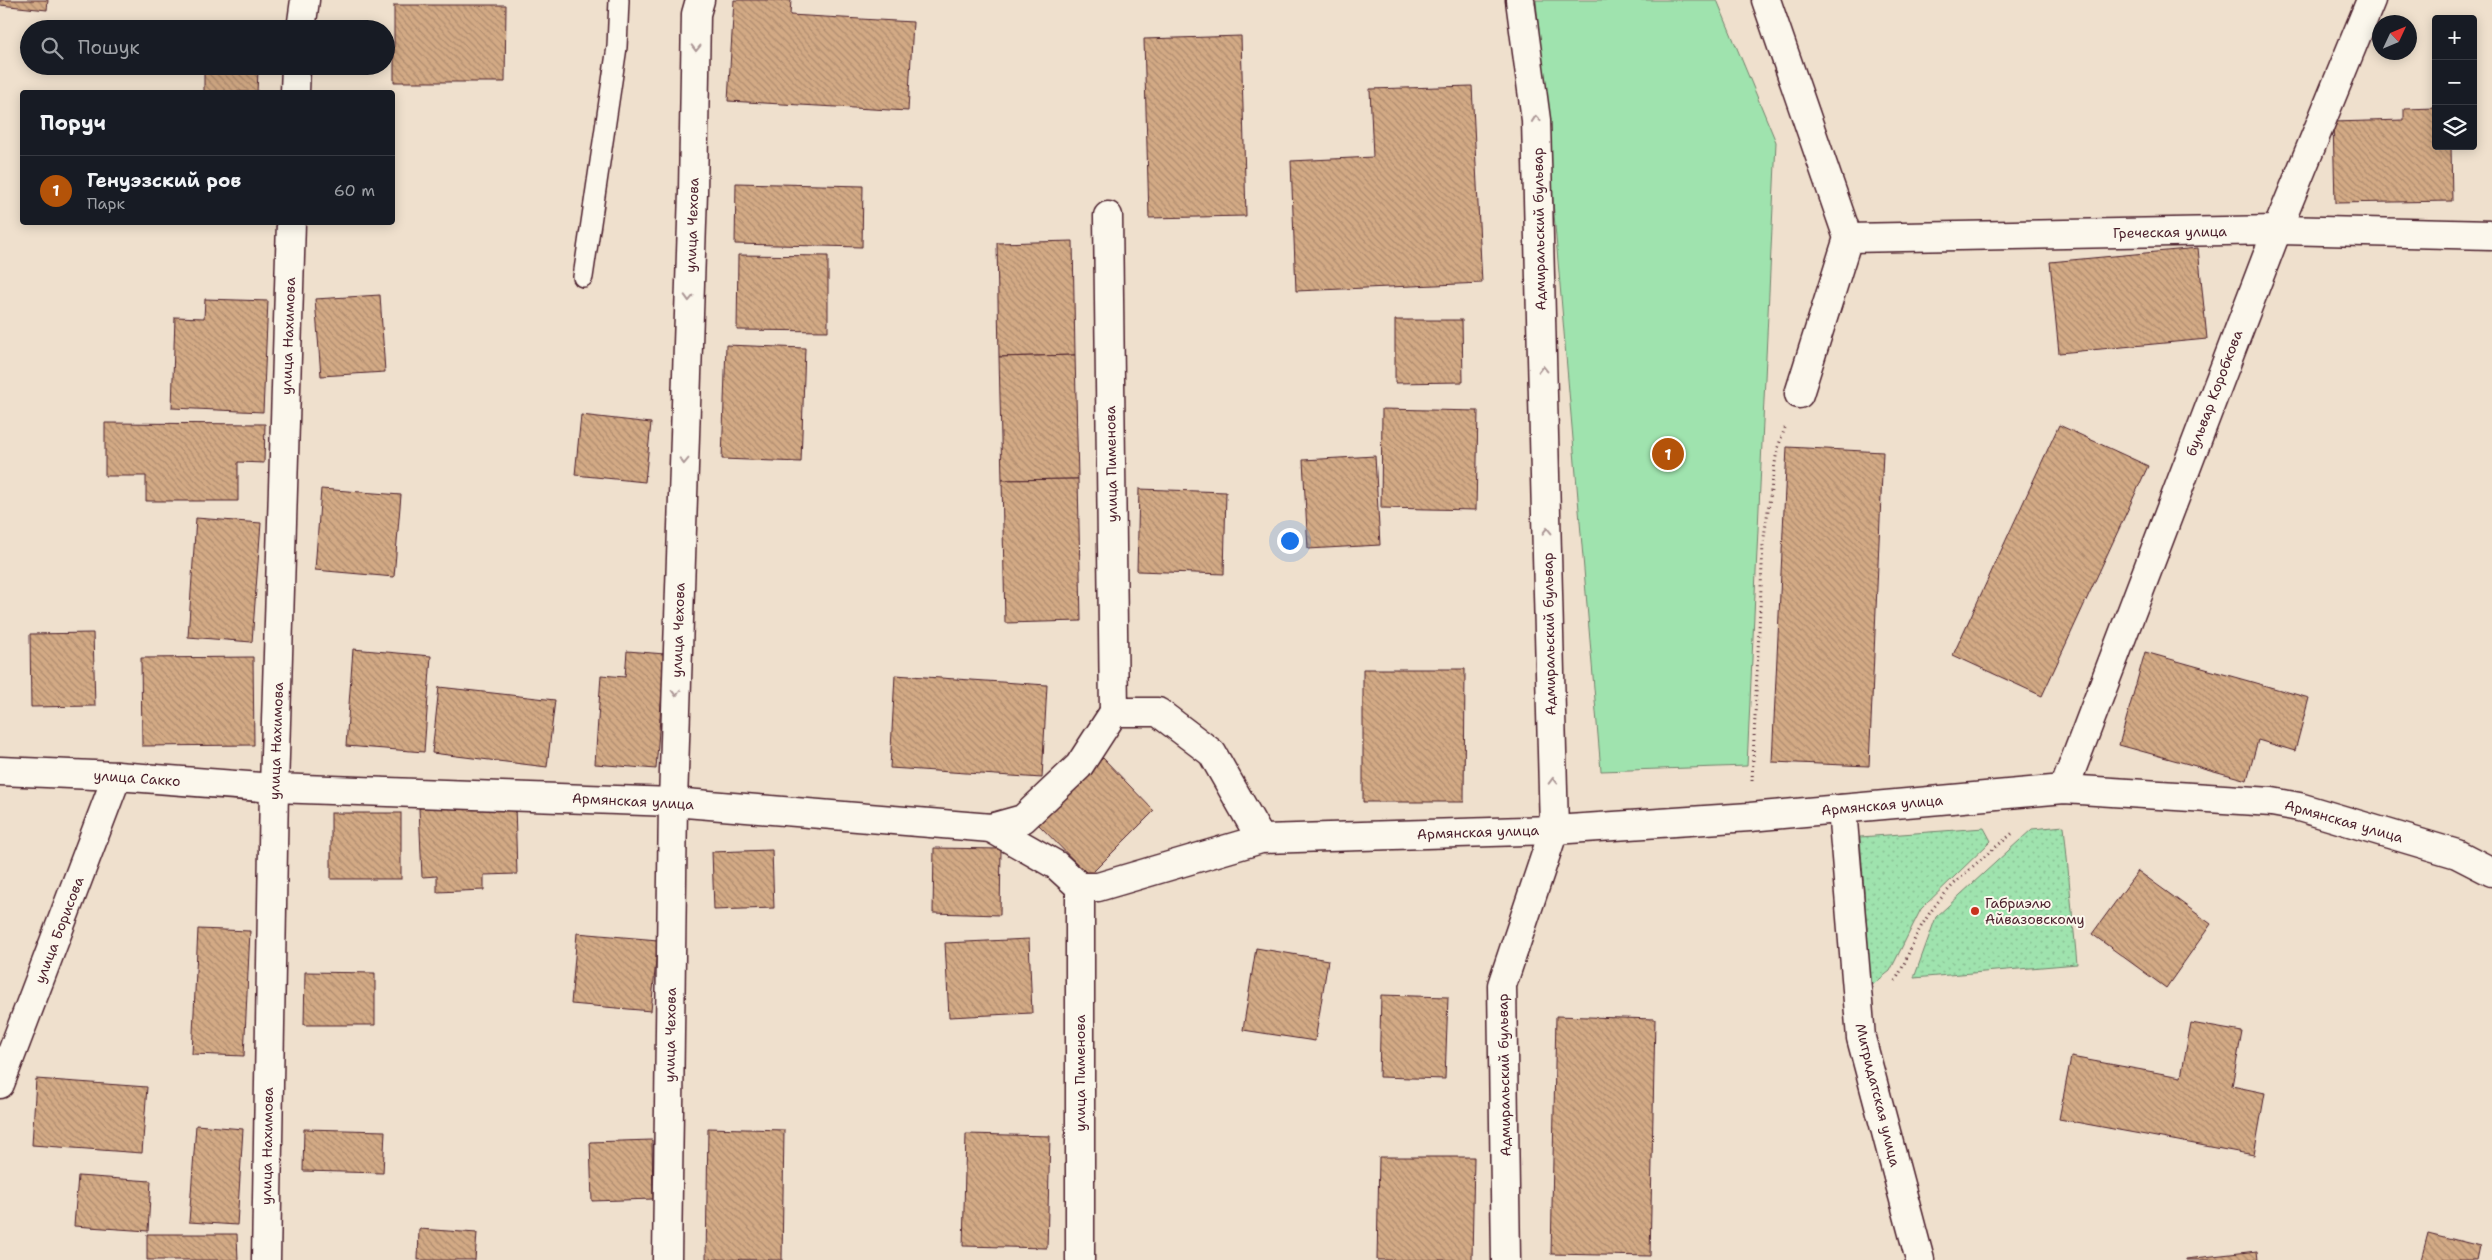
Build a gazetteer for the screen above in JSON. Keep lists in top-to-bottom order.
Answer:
{
  "streets": {
    "street": [
      "улица Чехова",
      "Адмиральский бульвар",
      "Греческая улица",
      "улица Нахимова",
      "бульвар Коробкова",
      "улица Пименова",
      "улица Сакко",
      "Армянская улица",
      "улица Борисова",
      "Митридатская улица"
    ]
  },
  "crossings": [
    ["улица Чехова", "Армянская улица"],
    ["Адмиральский бульвар", "Армянская улица"],
    ["Греческая улица", "бульвар Коробкова"],
    ["улица Нахимова", "улица Сакко"],
    ["улица Нахимова", "Армянская улица"],
    ["бульвар Коробкова", "Армянская улица"],
    ["улица Пименова", "Армянская улица"],
    ["улица Сакко", "Армянская улица"],
    ["улица Сакко", "улица Борисова"],
    ["Армянская улица", "Митридатская улица"]
  ],
  "one_way": ["улица Чехова", "Адмиральский бульвар"],
  "places": ["Габриэлю Айвазовскому"],
  "north": "top right",
  "page": {
    "map_buttons": ["+", "−"],
    "search": "Пошук",
    "heading": "Поруч",
    "list": [
      {
        "mark": "1",
        "name": "Генуэзский ров",
        "note": "Парк",
        "value": "60 m"
      }
    ],
    "pins": "1"
  }
}
